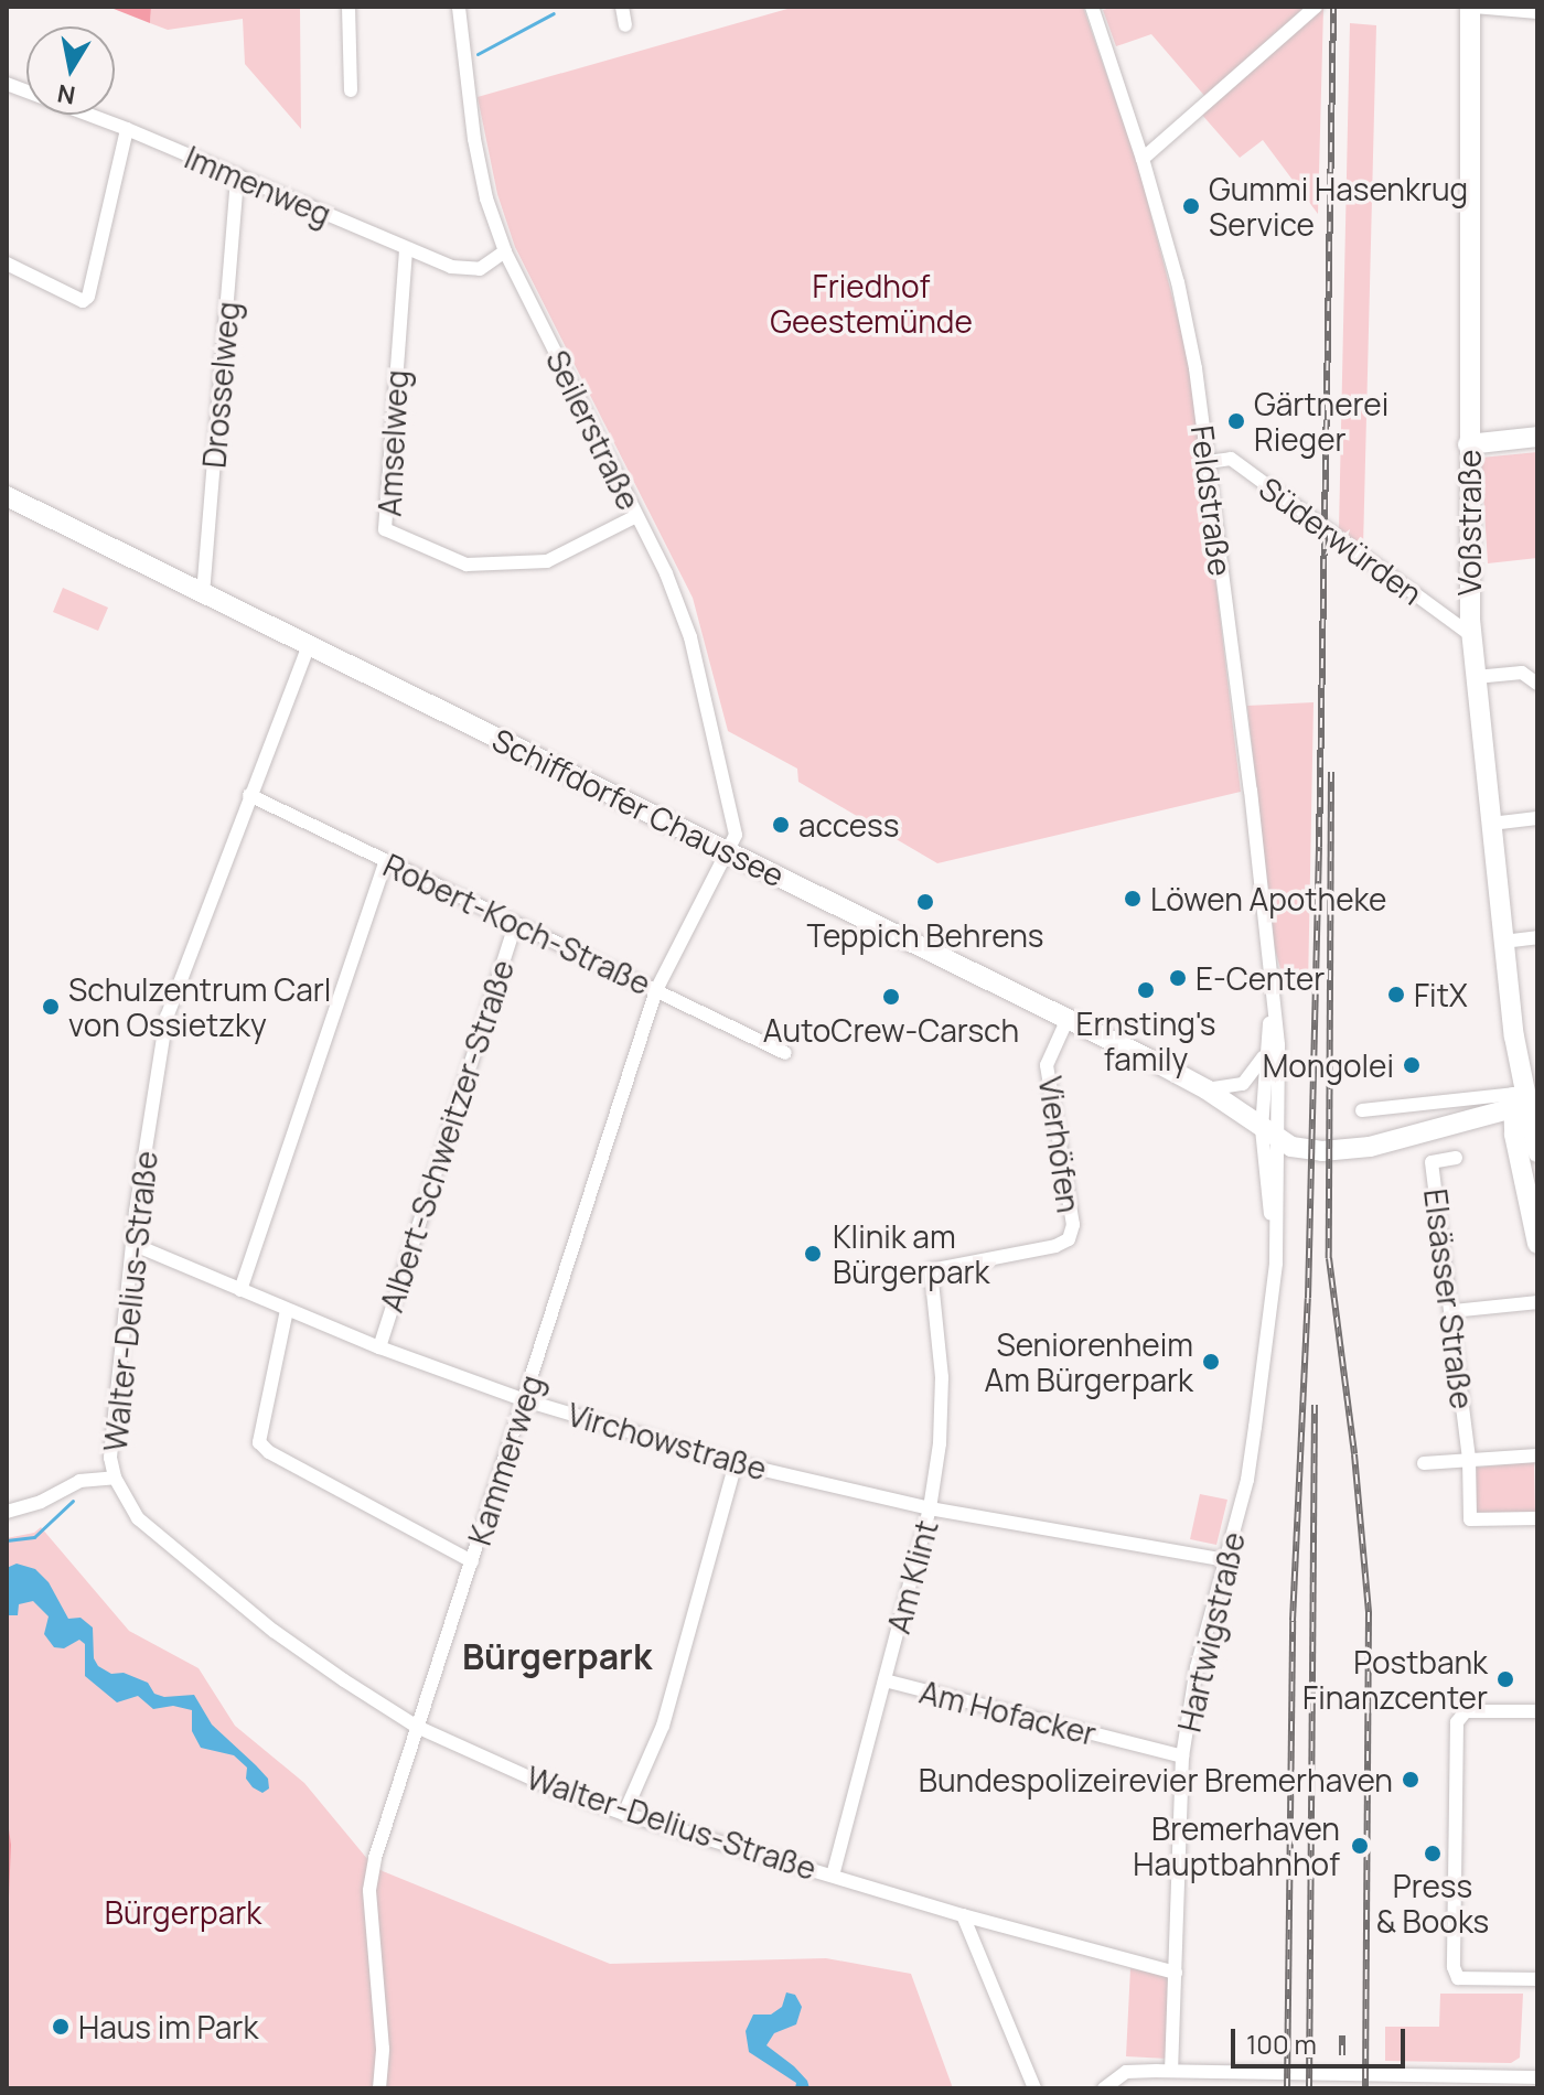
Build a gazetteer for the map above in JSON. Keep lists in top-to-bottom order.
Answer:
{
  "streets": {
    "main road": ["Voßstraße", "Schiffdorfer Chaussee"],
    "street": [
      "Immenweg",
      "Drosselweg",
      "Seilerstraße",
      "Amselweg",
      "Feldstraße",
      "Süderwürden",
      "Robert-Koch-Straße",
      "Albert-Schweitzer-Straße",
      "Vierhöfen",
      "Elsässer Straße",
      "Walter-Delius-Straße",
      "Virchowstraße",
      "Kammerweg",
      "Am Klint",
      "Hartwigstraße",
      "Am Hofacker"
    ]
  },
  "crossings": [
    ["Immenweg", "Drosselweg"],
    ["Immenweg", "Seilerstraße"],
    ["Immenweg", "Amselweg"],
    ["Drosselweg", "Schiffdorfer Chaussee"],
    ["Seilerstraße", "Amselweg"],
    ["Seilerstraße", "Schiffdorfer Chaussee"],
    ["Seilerstraße", "Kammerweg"],
    ["Feldstraße", "Süderwürden"],
    ["Feldstraße", "Schiffdorfer Chaussee"],
    ["Feldstraße", "Hartwigstraße"],
    ["Voßstraße", "Süderwürden"],
    ["Schiffdorfer Chaussee", "Vierhöfen"],
    ["Schiffdorfer Chaussee", "Walter-Delius-Straße"],
    ["Schiffdorfer Chaussee", "Kammerweg"],
    ["Schiffdorfer Chaussee", "Hartwigstraße"],
    ["Robert-Koch-Straße", "Albert-Schweitzer-Straße"],
    ["Robert-Koch-Straße", "Walter-Delius-Straße"],
    ["Robert-Koch-Straße", "Kammerweg"],
    ["Albert-Schweitzer-Straße", "Virchowstraße"],
    ["Vierhöfen", "Am Klint"],
    ["Walter-Delius-Straße", "Virchowstraße"],
    ["Walter-Delius-Straße", "Kammerweg"],
    ["Walter-Delius-Straße", "Am Klint"],
    ["Walter-Delius-Straße", "Hartwigstraße"],
    ["Virchowstraße", "Kammerweg"],
    ["Virchowstraße", "Am Klint"],
    ["Virchowstraße", "Hartwigstraße"],
    ["Am Klint", "Am Hofacker"],
    ["Hartwigstraße", "Am Hofacker"]
  ],
  "districts": ["Bürgerpark"],
  "parks": ["Friedhof Geestemünde", "Bürgerpark"],
  "places": [
    "Gummi Hasenkrug Service",
    "Gärtnerei Rieger",
    "access",
    "Löwen Apotheke",
    "Teppich Behrens",
    "E-Center",
    "Ernsting's family",
    "FitX",
    "AutoCrew-Carsch",
    "Schulzentrum Carl von Ossietzky",
    "Mongolei",
    "Klinik am Bürgerpark",
    "Seniorenheim Am Bürgerpark",
    "Postbank Finanzcenter",
    "Bundespolizeirevier Bremerhaven",
    "Bremerhaven Hauptbahnhof",
    "Press & Books",
    "Haus im Park"
  ],
  "scale_bar": "100 m",
  "north": "bottom"
}
